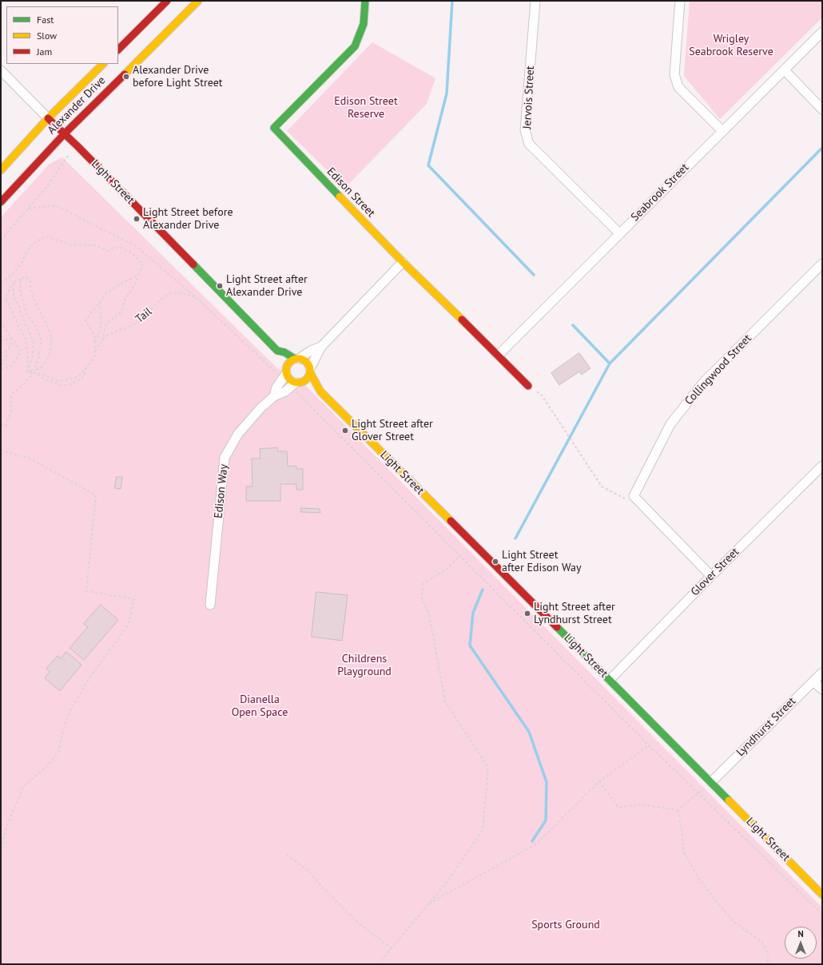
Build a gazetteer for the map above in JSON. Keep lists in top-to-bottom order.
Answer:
{
  "streets": {
    "street": [
      "Jervois Street",
      "Alexander Drive",
      "Light Street",
      "Edison Street",
      "Seabrook Street",
      "Collingwood Street",
      "Edison Way",
      "Glover Street",
      "Lyndhurst Street"
    ],
    "path": ["Tail"]
  },
  "crossings": [
    ["Jervois Street", "Seabrook Street"],
    ["Alexander Drive", "Light Street"],
    ["Light Street", "Edison Way"],
    ["Light Street", "Glover Street"],
    ["Light Street", "Lyndhurst Street"],
    ["Edison Street", "Seabrook Street"]
  ],
  "parks": [
    "Wrigley Seabrook Reserve",
    "Edison Street Reserve",
    "Childrens Playground",
    "Dianella Open Space",
    "Sports Ground"
  ],
  "places": [
    "Alexander Drive before Light Street",
    "Light Street before Alexander Drive",
    "Light Street after Alexander Drive",
    "Light Street after Glover Street",
    "Light Street after Edison Way",
    "Light Street after Lyndhurst Street"
  ],
  "legend": ["Fast", "Slow", "Jam"],
  "north": "top"
}
